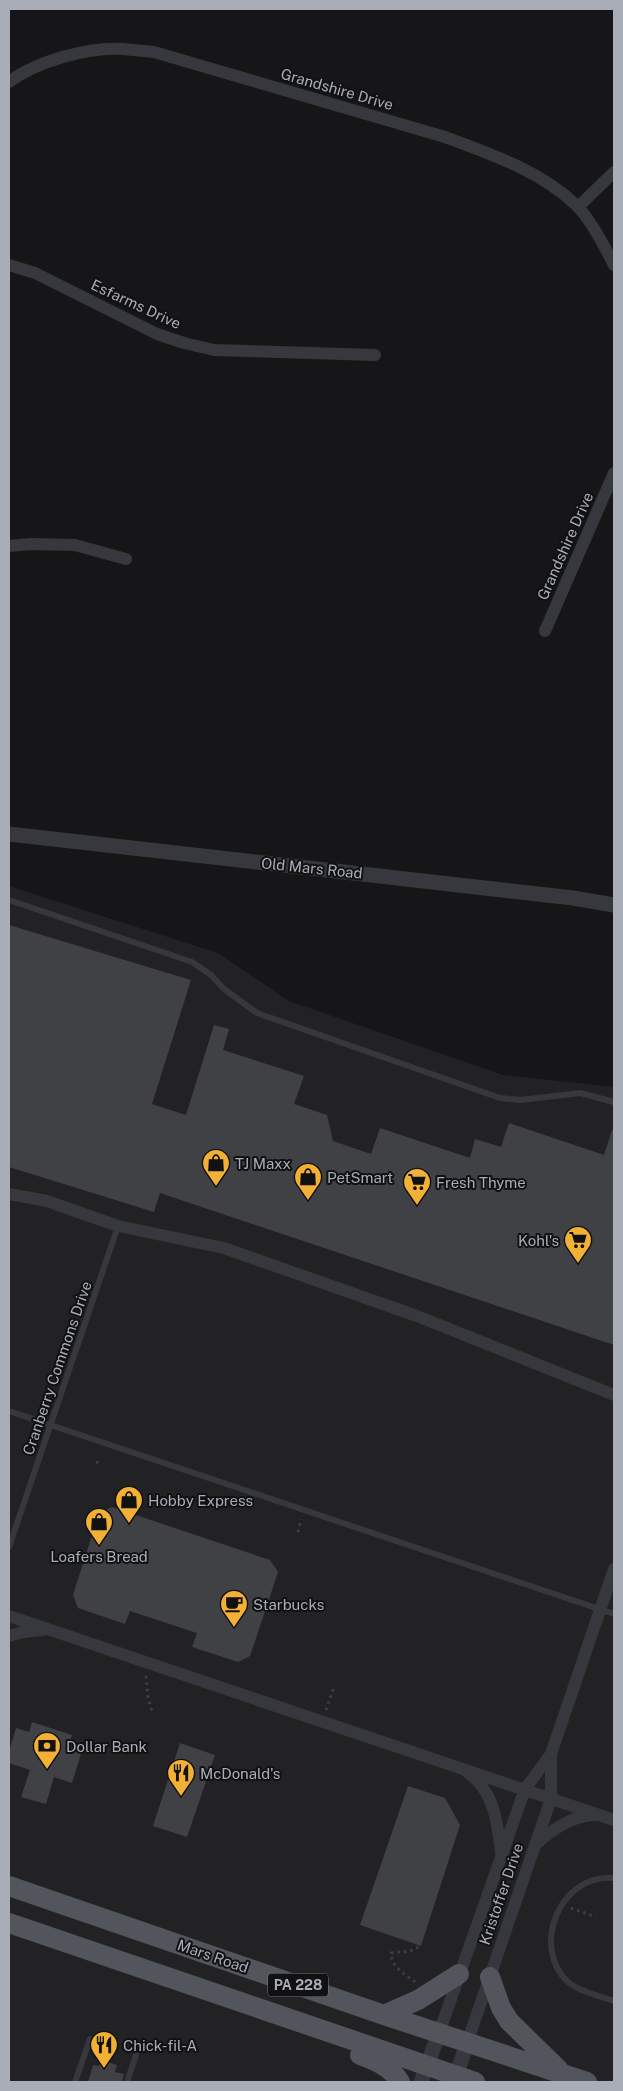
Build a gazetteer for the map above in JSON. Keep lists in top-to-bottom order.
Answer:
{
  "streets": {
    "main road": ["Mars Road", "PA 228"],
    "street": [
      "Grandshire Drive",
      "Esfarms Drive",
      "Old Mars Road",
      "Kristoffer Drive"
    ],
    "lane": ["Cranberry Commons Drive"]
  },
  "crossings": [
    ["Kristoffer Drive", "Mars Road"]
  ],
  "places": {
    "shop": [
      "TJ Maxx",
      "PetSmart",
      "Hobby Express",
      "Loafers Bread"
    ],
    "supermarket": ["Fresh Thyme", "Kohl's"],
    "cafe": ["Starbucks"],
    "bank": ["Dollar Bank"],
    "restaurant": ["McDonald's", "Chick-fil-A"]
  }
}
